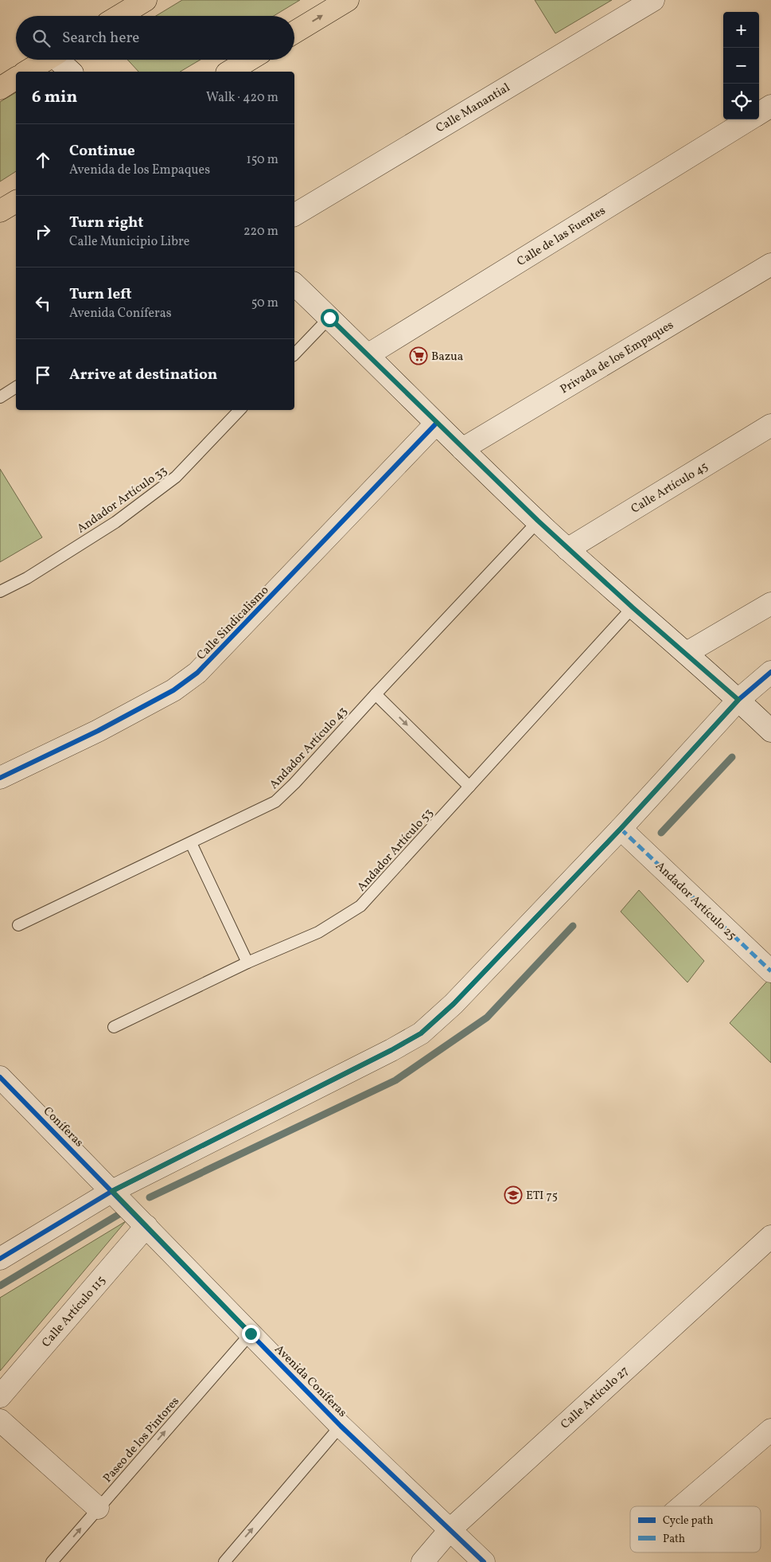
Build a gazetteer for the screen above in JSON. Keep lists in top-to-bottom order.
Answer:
{
  "streets": {
    "street": [
      "Calle Manantial",
      "Calle de las Fuentes",
      "Privada de los Empaques",
      "Calle Artículo 45",
      "Calle Sindicalismo",
      "Andador Artículo 25",
      "Coníferas",
      "Calle Artículo 115",
      "Avenida Coníferas",
      "Calle Artículo 27"
    ],
    "lane": [
      "Andador Artículo 33",
      "Andador Artículo 43",
      "Andador Artículo 53",
      "Paseo de los Pintores"
    ]
  },
  "crossings": [
    ["Coníferas", "Avenida Coníferas"],
    ["Calle Artículo 115", "Avenida Coníferas"],
    ["Avenida Coníferas", "Calle Artículo 27"],
    ["Avenida Coníferas", "Paseo de los Pintores"]
  ],
  "one_way": ["Paseo de los Pintores"],
  "places": {
    "supermarket": ["Bazua"],
    "school or university": ["ETI 75"]
  },
  "legend": ["Cycle path", "Path"],
  "page": {
    "map_buttons": ["+", "−"],
    "search": "Search here",
    "heading": ["6 min", "Walk · 420 m"],
    "list": [
      ["Continue", "Avenida de los Empaques", "150 m"],
      ["Turn right", "Calle Municipio Libre", "220 m"],
      ["Turn left", "Avenida Coníferas", "50 m"],
      "Arrive at destination"
    ]
  }
}
